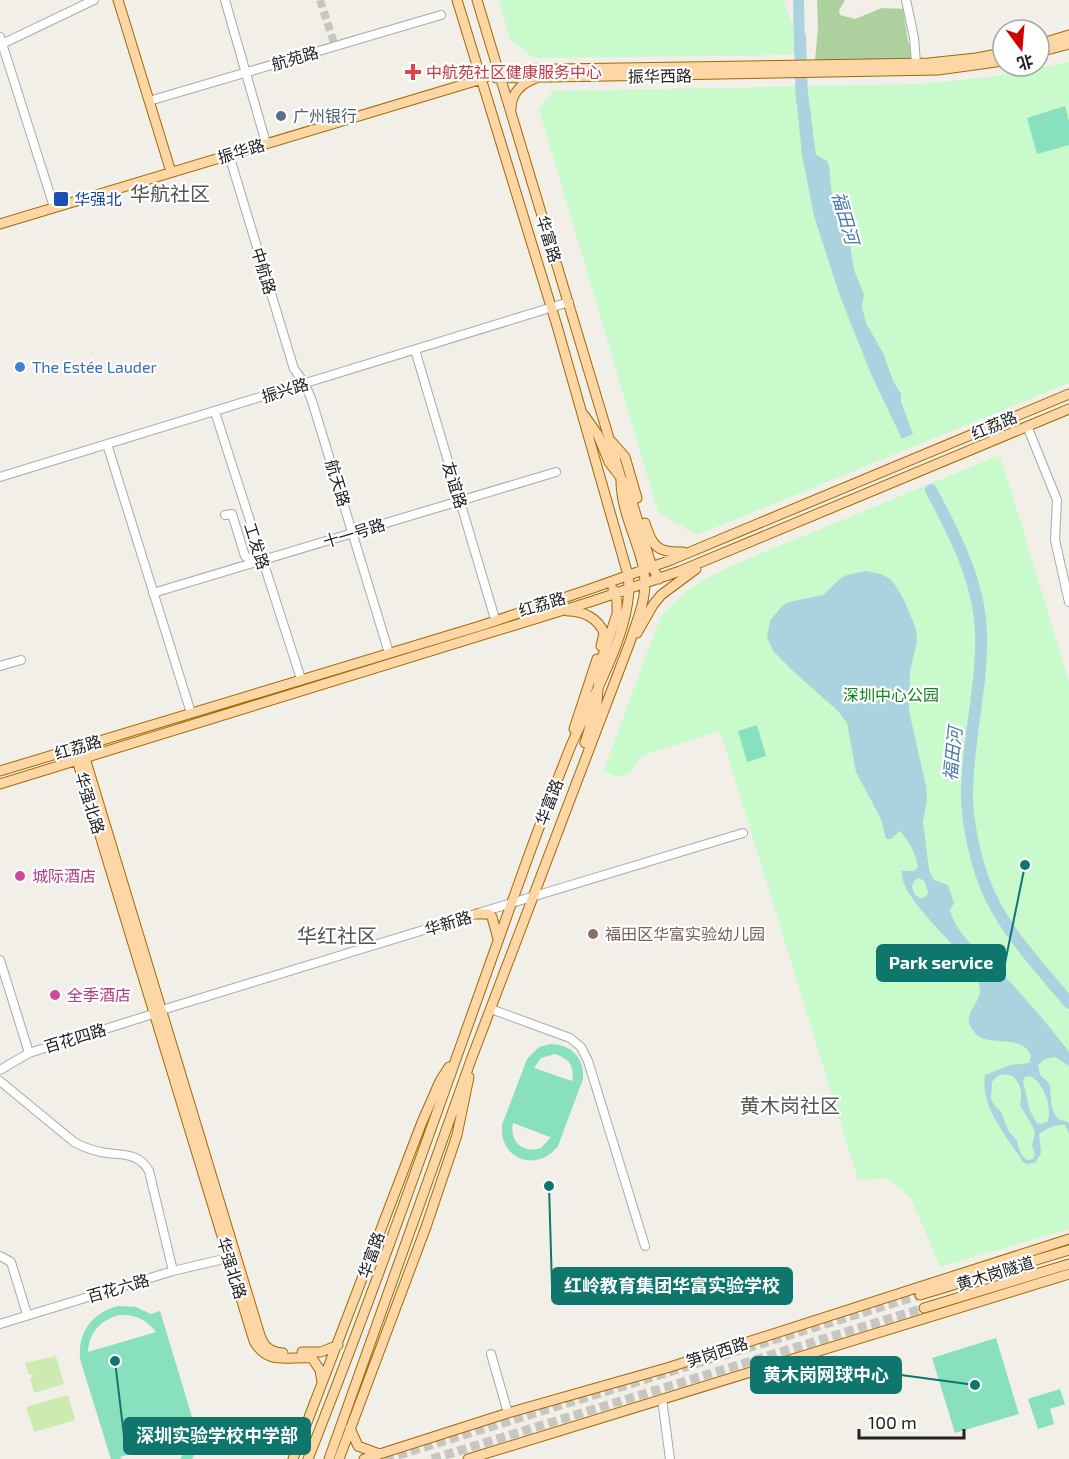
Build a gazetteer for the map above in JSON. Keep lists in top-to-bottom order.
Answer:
{
  "streets": {
    "main road": [
      "振华西路",
      "振华路",
      "华富路",
      "红荔路",
      "华强北路",
      "黄木岗隧道",
      "笋岗西路"
    ],
    "street": [
      "航苑路",
      "中航路",
      "振兴路",
      "航天路",
      "友谊路",
      "十一号路",
      "工发路",
      "华新路",
      "百花四路",
      "百花六路"
    ]
  },
  "crossings": [
    ["振华西路", "振华路"],
    ["振华西路", "华富路"],
    ["振华路", "华富路"],
    ["振华路", "中航路"],
    ["华富路", "振兴路"],
    ["华富路", "红荔路"],
    ["华富路", "华强北路"],
    ["华富路", "华新路"],
    ["中航路", "振兴路"],
    ["中航路", "航天路"],
    ["振兴路", "航天路"],
    ["振兴路", "友谊路"],
    ["振兴路", "工发路"],
    ["红荔路", "航天路"],
    ["红荔路", "友谊路"],
    ["红荔路", "工发路"],
    ["红荔路", "华强北路"],
    ["航天路", "十一号路"],
    ["友谊路", "十一号路"],
    ["十一号路", "工发路"],
    ["华强北路", "华新路"],
    ["华强北路", "百花四路"],
    ["华强北路", "百花六路"],
    ["华新路", "百花四路"]
  ],
  "districts": ["华航社区", "华红社区", "黄木岗社区"],
  "water": ["福田河"],
  "parks": ["深圳中心公园"],
  "places": {
    "health": ["中航苑社区健康服务中心"],
    "other": [
      "广州银行",
      "The Estée Lauder",
      "Park service",
      "城际酒店",
      "福田区华富实验幼儿园",
      "全季酒店",
      "红岭教育集团华富实验学校",
      "深圳实验学校中学部",
      "黄木岗网球中心"
    ],
    "transit": ["华强北"]
  },
  "scale_bar": "100 m",
  "north": "bottom"
}
